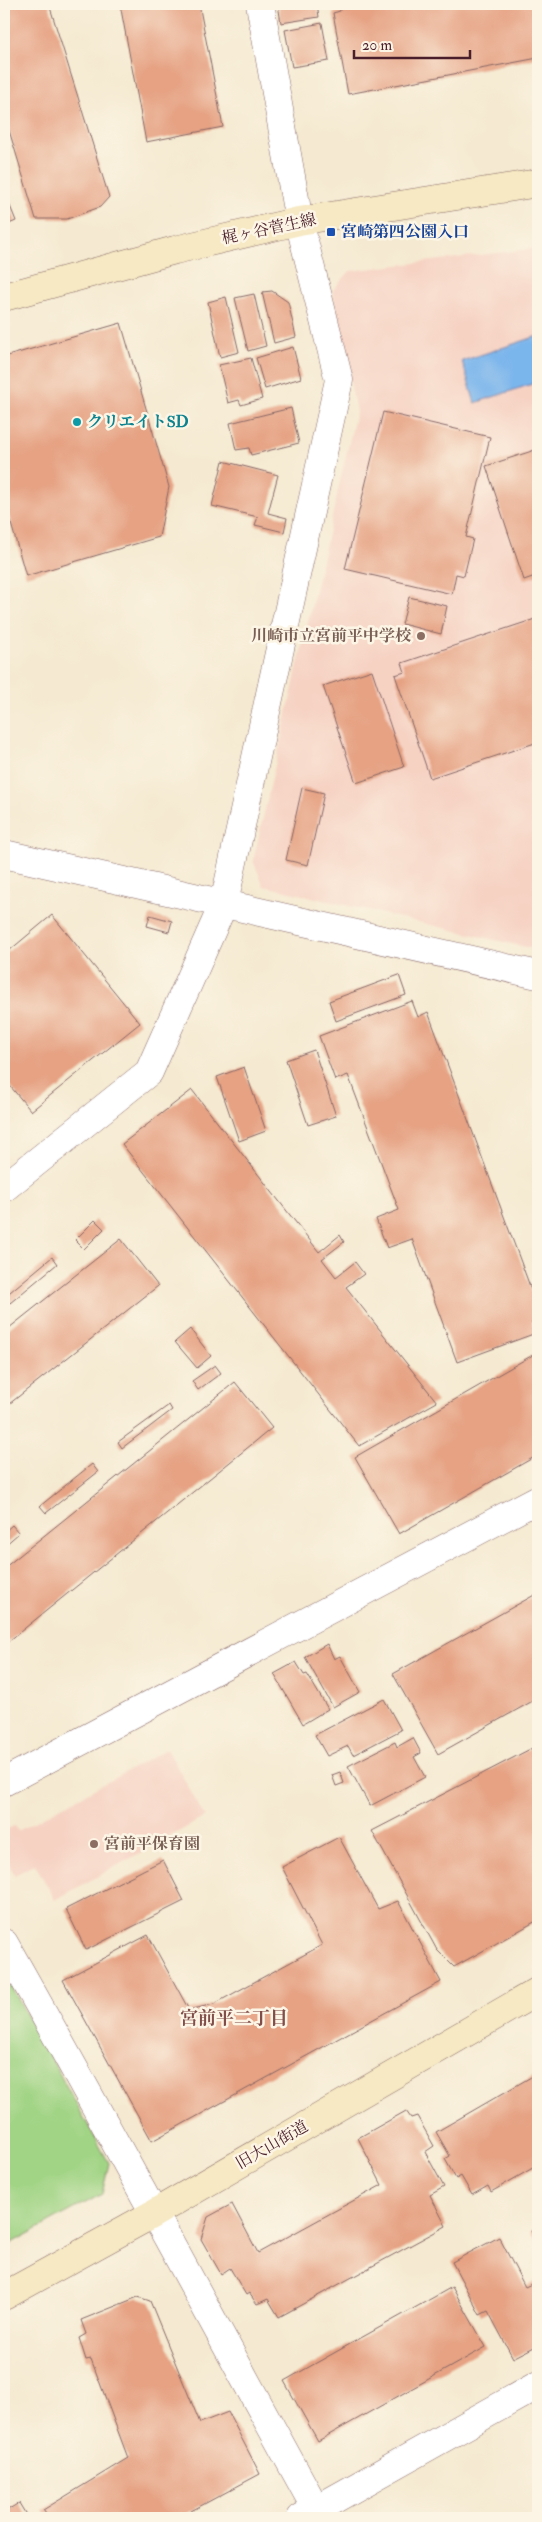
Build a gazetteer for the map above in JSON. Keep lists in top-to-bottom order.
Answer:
{
  "streets": {
    "street": ["梶ヶ谷菅生線", "旧大山街道"]
  },
  "districts": ["宮前平二丁目"],
  "places": {
    "transit": ["宮崎第四公園入口"],
    "other": ["クリエイトSD", "川崎市立宮前平中学校", "宮前平保育園"]
  },
  "scale_bar": "20 m"
}
